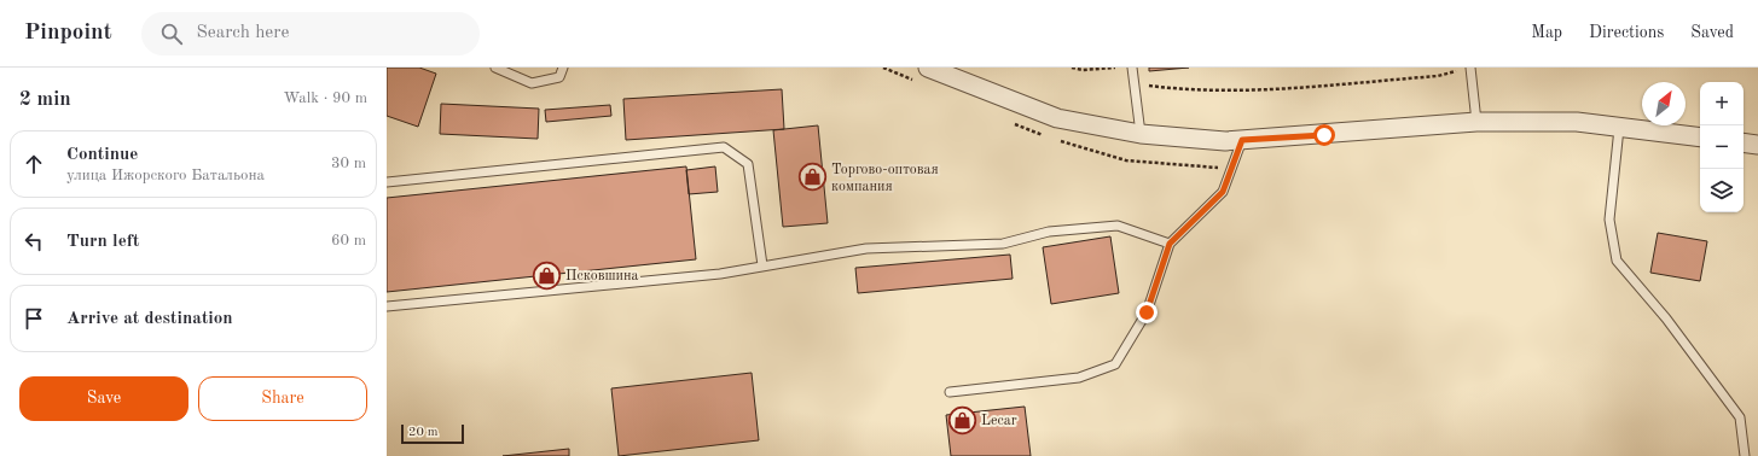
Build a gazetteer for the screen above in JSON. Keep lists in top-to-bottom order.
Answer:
{
  "places": {
    "shop": ["Торгово-оптовая компания", "Псковшина", "Lecar"]
  },
  "scale_bar": "20 m",
  "north": "top right",
  "page": {
    "header": "Pinpoint",
    "search": "Search here",
    "nav": ["Map", "Directions", "Saved"],
    "heading": ["2 min", "Walk · 90 m"],
    "map_buttons": ["+", "−"],
    "list": [
      ["Continue", "улица Ижорского Батальона", "30 m"],
      ["Turn left", "60 m"],
      "Arrive at destination"
    ],
    "buttons": ["Save", "Share"],
    "scale": "20 m"
  }
}
